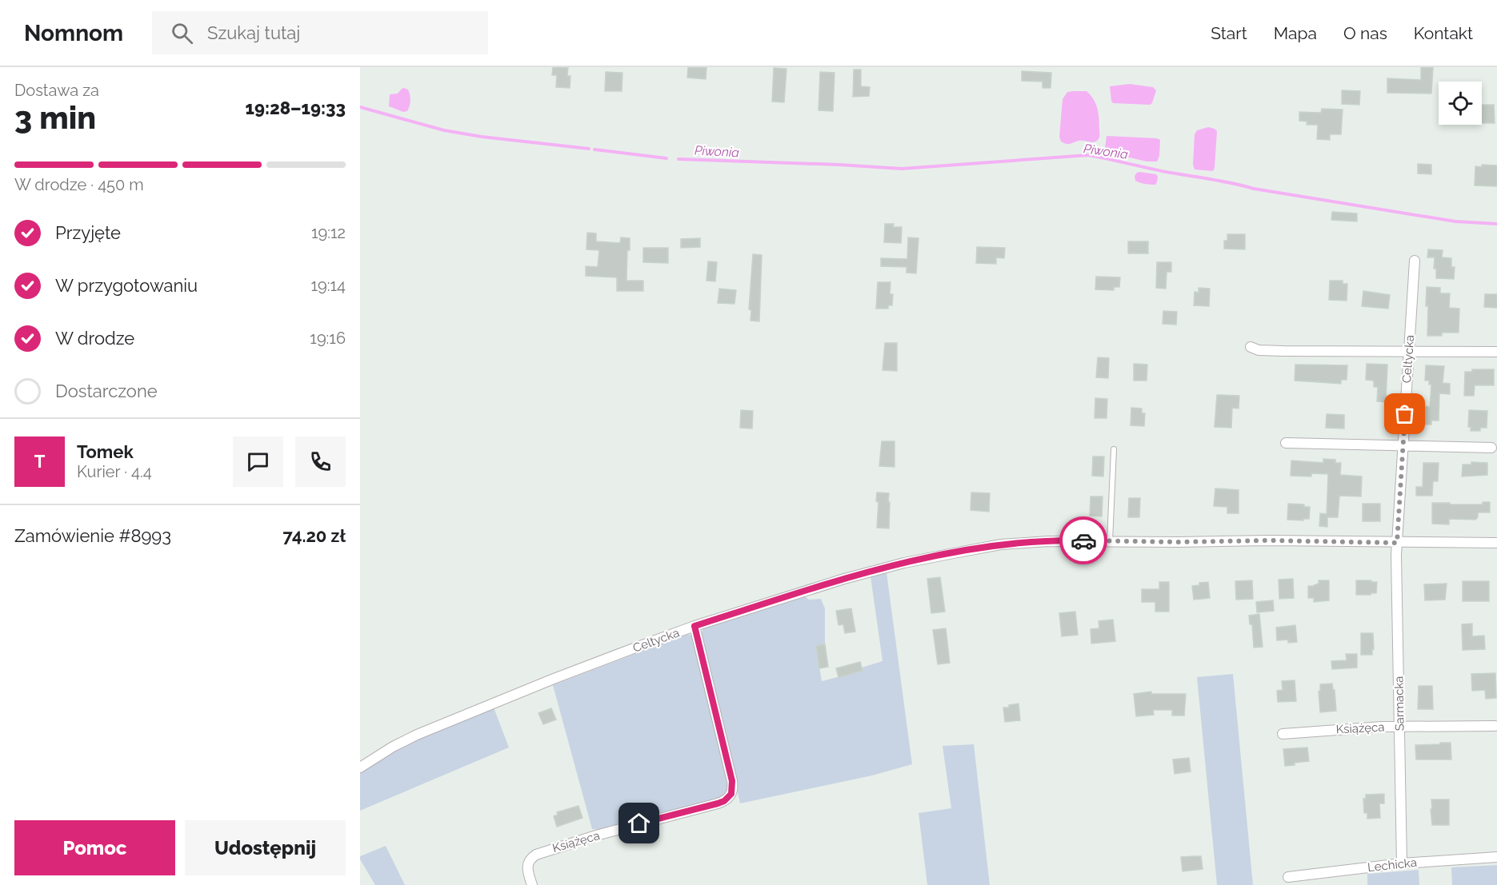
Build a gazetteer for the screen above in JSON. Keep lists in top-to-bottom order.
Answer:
{
  "streets": {
    "street": [
      "Celtycka",
      "Sarmacka",
      "Książęca",
      "Lechicka"
    ]
  },
  "crossings": [
    ["Celtycka", "Sarmacka"],
    ["Celtycka", "Książęca"],
    ["Sarmacka", "Książęca"],
    ["Sarmacka", "Lechicka"]
  ],
  "water": ["Piwonia"],
  "page": {
    "header": "Nomnom",
    "search": "Szukaj tutaj",
    "nav": [
      "Start",
      "Mapa",
      "O nas",
      "Kontakt"
    ],
    "heading": ["3 min", "Dostawa za", "19:28–19:33"],
    "panel": [
      "Tomek",
      "Kurier · 4.4",
      "Zamówienie #8993",
      "74.20 zł"
    ],
    "bar": "W drodze · 450 m",
    "list": [
      ["Przyjęte", "19:12"],
      ["W przygotowaniu", "19:14"],
      ["W drodze", "19:16"],
      "Dostarczone"
    ],
    "round": "T",
    "buttons": ["Pomoc", "Udostępnij"]
  }
}
